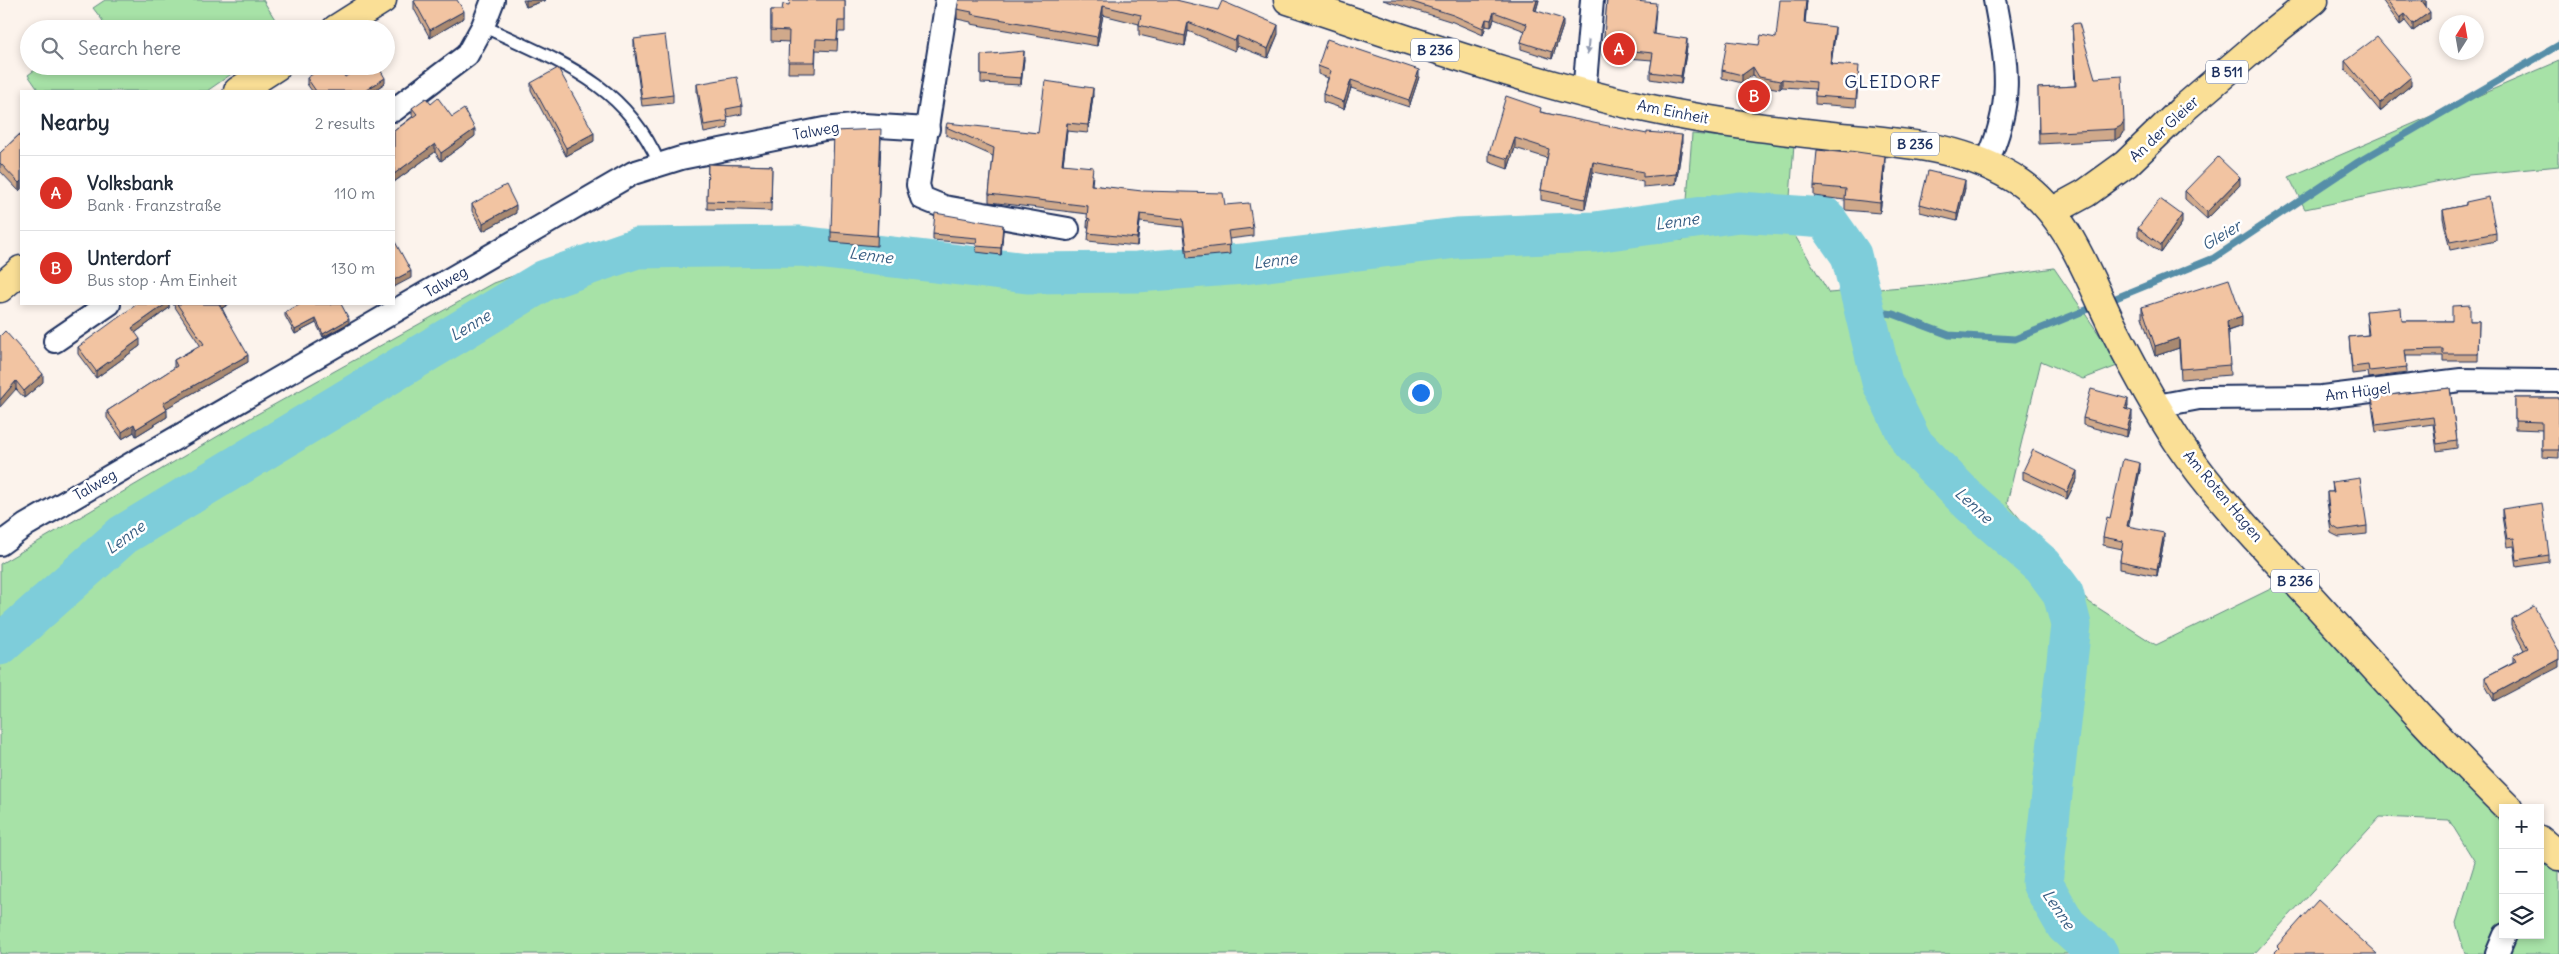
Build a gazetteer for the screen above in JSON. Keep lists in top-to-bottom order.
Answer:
{
  "streets": {
    "main road": [
      "B 236",
      "B 511",
      "Am Einheit",
      "An der Gleier",
      "Am Roten Hagen"
    ],
    "street": ["Talweg", "Am Hügel"]
  },
  "crossings": [
    ["Am Einheit", "An der Gleier"],
    ["Am Einheit", "Am Roten Hagen"],
    ["An der Gleier", "Am Roten Hagen"],
    ["Am Hügel", "Am Roten Hagen"]
  ],
  "districts": ["GLEIDORF"],
  "water": ["Lenne", "Gleier"],
  "north": "top",
  "page": {
    "search": "Search here",
    "pins": ["A", "B"],
    "heading": ["Nearby", "2 results"],
    "list": [
      {
        "mark": "A",
        "name": "Volksbank",
        "note": "Bank · Franzstraße",
        "value": "110 m"
      },
      {
        "mark": "B",
        "name": "Unterdorf",
        "note": "Bus stop · Am Einheit",
        "value": "130 m"
      }
    ],
    "map_buttons": ["+", "−"]
  }
}
